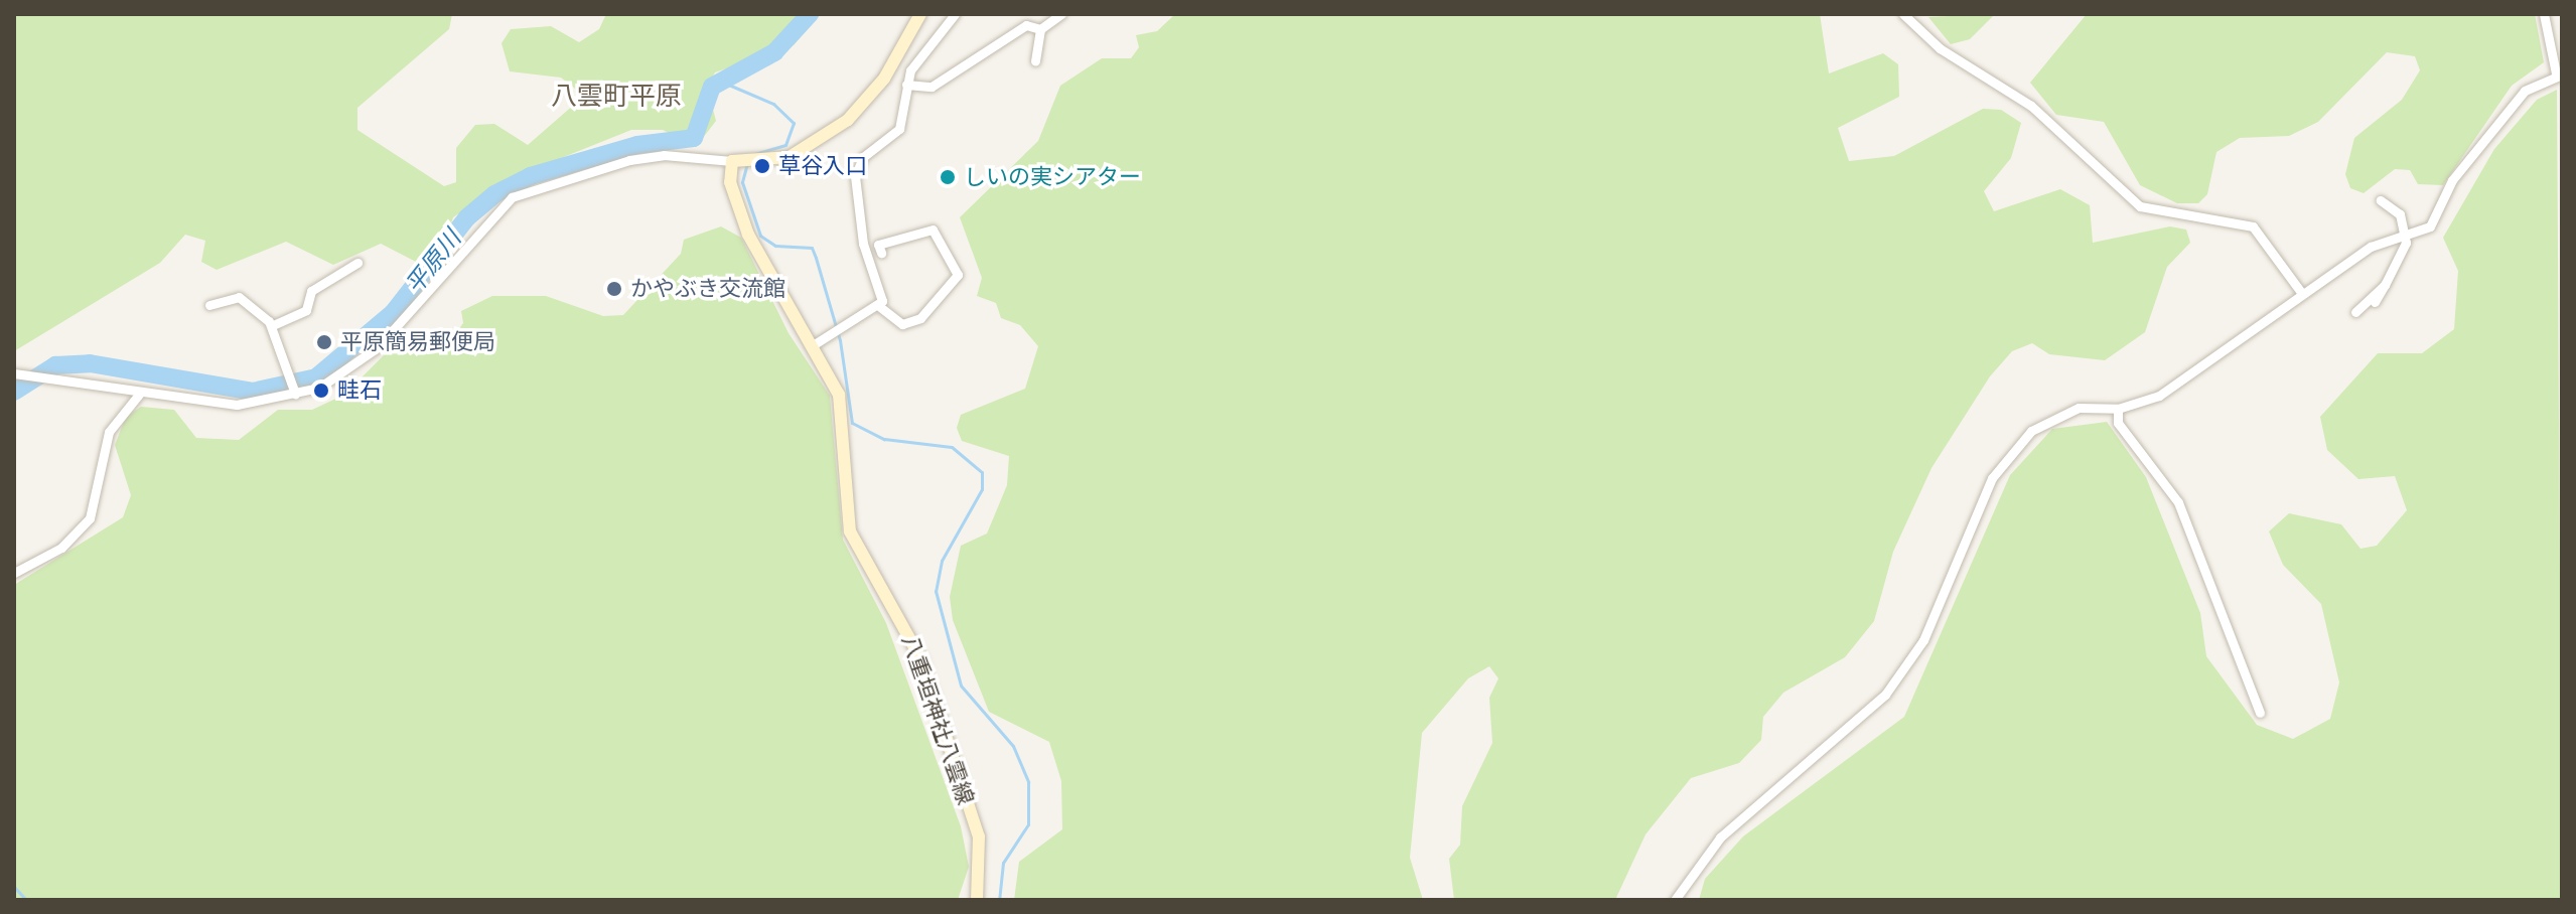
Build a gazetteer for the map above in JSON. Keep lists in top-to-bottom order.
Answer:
{
  "streets": {
    "main road": ["八重垣神社八雲線"]
  },
  "districts": ["八雲町平原"],
  "water": ["平原川"],
  "places": [
    "草谷入口",
    "しいの実シアター",
    "かやぶき交流館",
    "平原簡易郵便局",
    "畦石"
  ]
}
